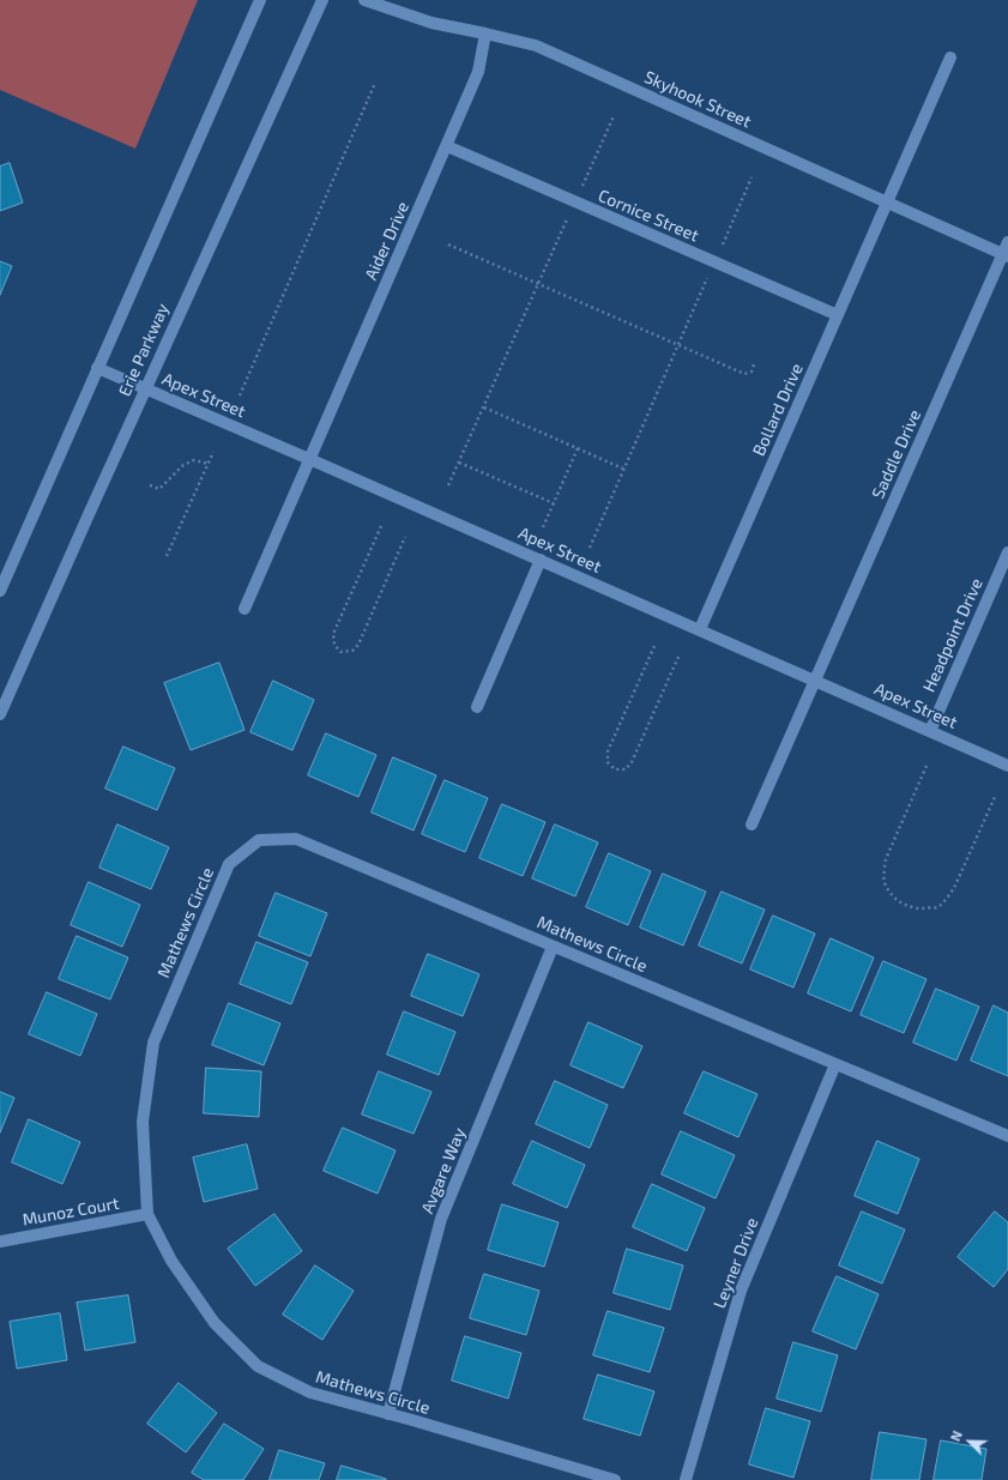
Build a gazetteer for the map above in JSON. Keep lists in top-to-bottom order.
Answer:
{
  "streets": {
    "street": [
      "Skyhook Street",
      "Cornice Street",
      "Aider Drive",
      "Erie Parkway",
      "Apex Street",
      "Bollard Drive",
      "Saddle Drive",
      "Headpoint Drive",
      "Mathews Circle",
      "Avgare Way",
      "Munoz Court",
      "Leyner Drive"
    ]
  },
  "crossings": [
    ["Skyhook Street", "Aider Drive"],
    ["Skyhook Street", "Bollard Drive"],
    ["Skyhook Street", "Saddle Drive"],
    ["Cornice Street", "Aider Drive"],
    ["Cornice Street", "Bollard Drive"],
    ["Aider Drive", "Apex Street"],
    ["Erie Parkway", "Apex Street"],
    ["Apex Street", "Bollard Drive"],
    ["Apex Street", "Saddle Drive"],
    ["Apex Street", "Headpoint Drive"],
    ["Mathews Circle", "Avgare Way"],
    ["Mathews Circle", "Munoz Court"],
    ["Mathews Circle", "Leyner Drive"]
  ],
  "north": "top left"
}
